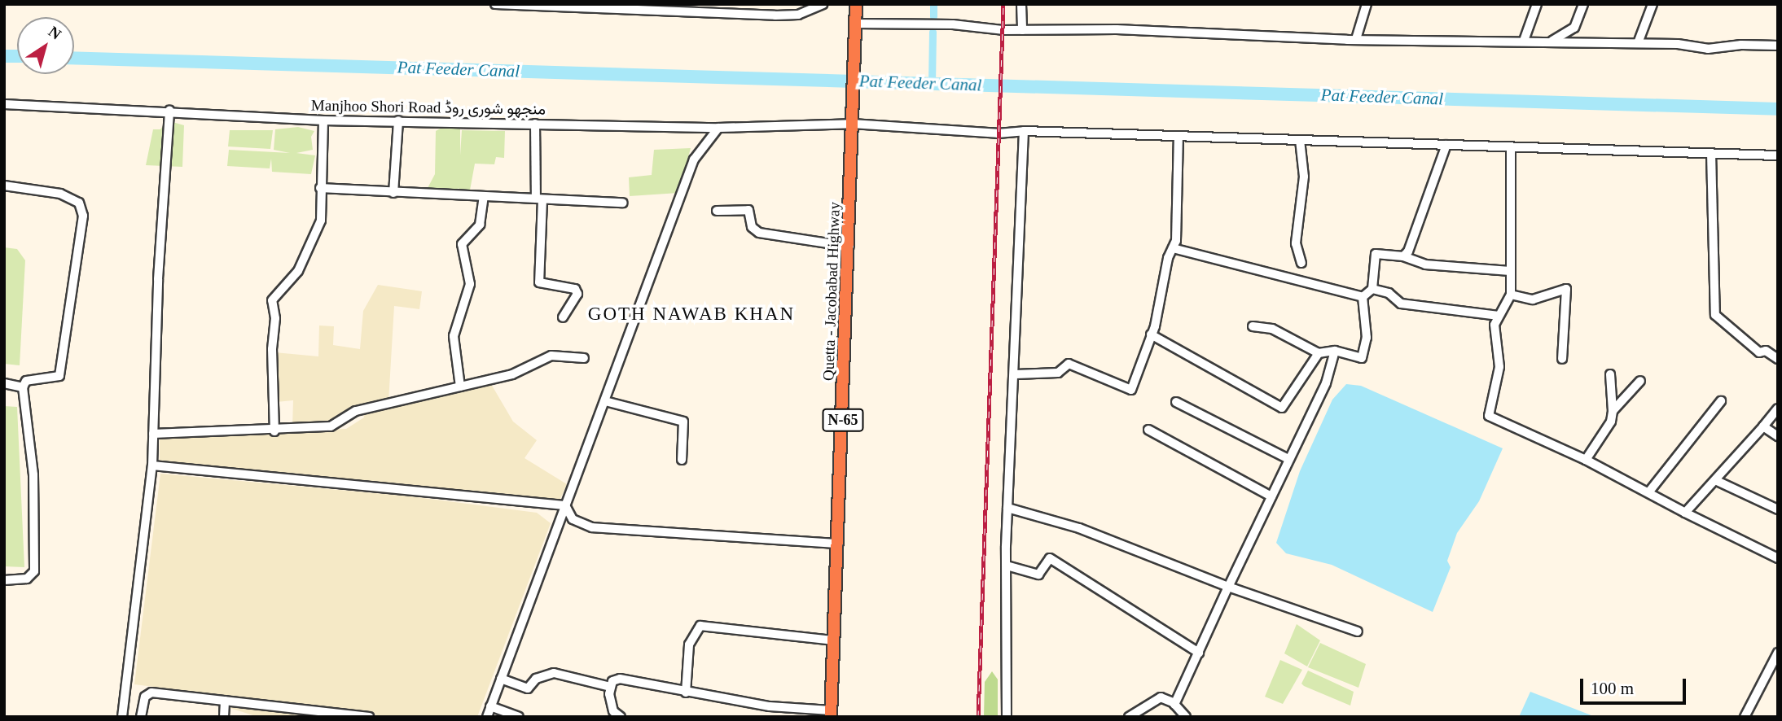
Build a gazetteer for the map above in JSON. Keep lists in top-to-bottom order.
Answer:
{
  "streets": {
    "highway": ["Quetta - Jacobabad Highway", "N-65"],
    "street": ["Manjhoo Shori Road منجھو شوری روڈ"]
  },
  "crossings": [
    ["Manjhoo Shori Road منجھو شوری روڈ", "Quetta - Jacobabad Highway"]
  ],
  "districts": ["GOTH NAWAB KHAN"],
  "water": ["Pat Feeder Canal"],
  "scale_bar": "100 m",
  "north": "top right"
}
